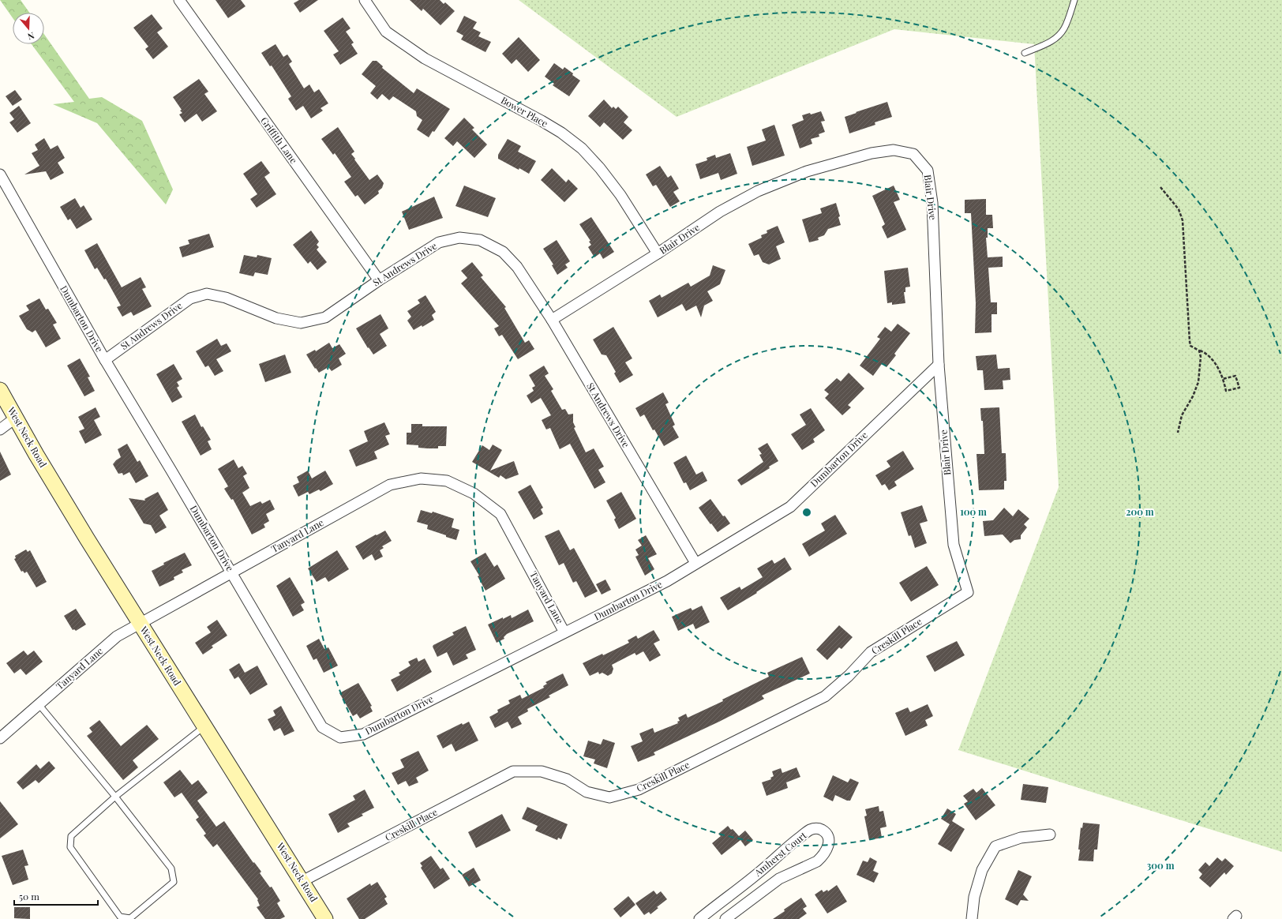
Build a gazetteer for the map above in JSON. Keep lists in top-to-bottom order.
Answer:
{
  "streets": {
    "street": [
      "Bower Place",
      "Griffith Lane",
      "Blair Drive",
      "St Andrews Drive",
      "Dumbarton Drive",
      "West Neck Road",
      "Tanyard Lane",
      "Creskill Place",
      "Amherst Court"
    ]
  },
  "crossings": [
    ["Bower Place", "Blair Drive"],
    ["Griffith Lane", "St Andrews Drive"],
    ["Blair Drive", "St Andrews Drive"],
    ["Blair Drive", "Dumbarton Drive"],
    ["Blair Drive", "Creskill Place"],
    ["St Andrews Drive", "Dumbarton Drive"],
    ["Dumbarton Drive", "Tanyard Lane"],
    ["West Neck Road", "Tanyard Lane"],
    ["West Neck Road", "Creskill Place"]
  ],
  "scale_bar": "50 m",
  "north": "bottom",
  "rings": ["100 m", "200 m", "300 m"]
}
